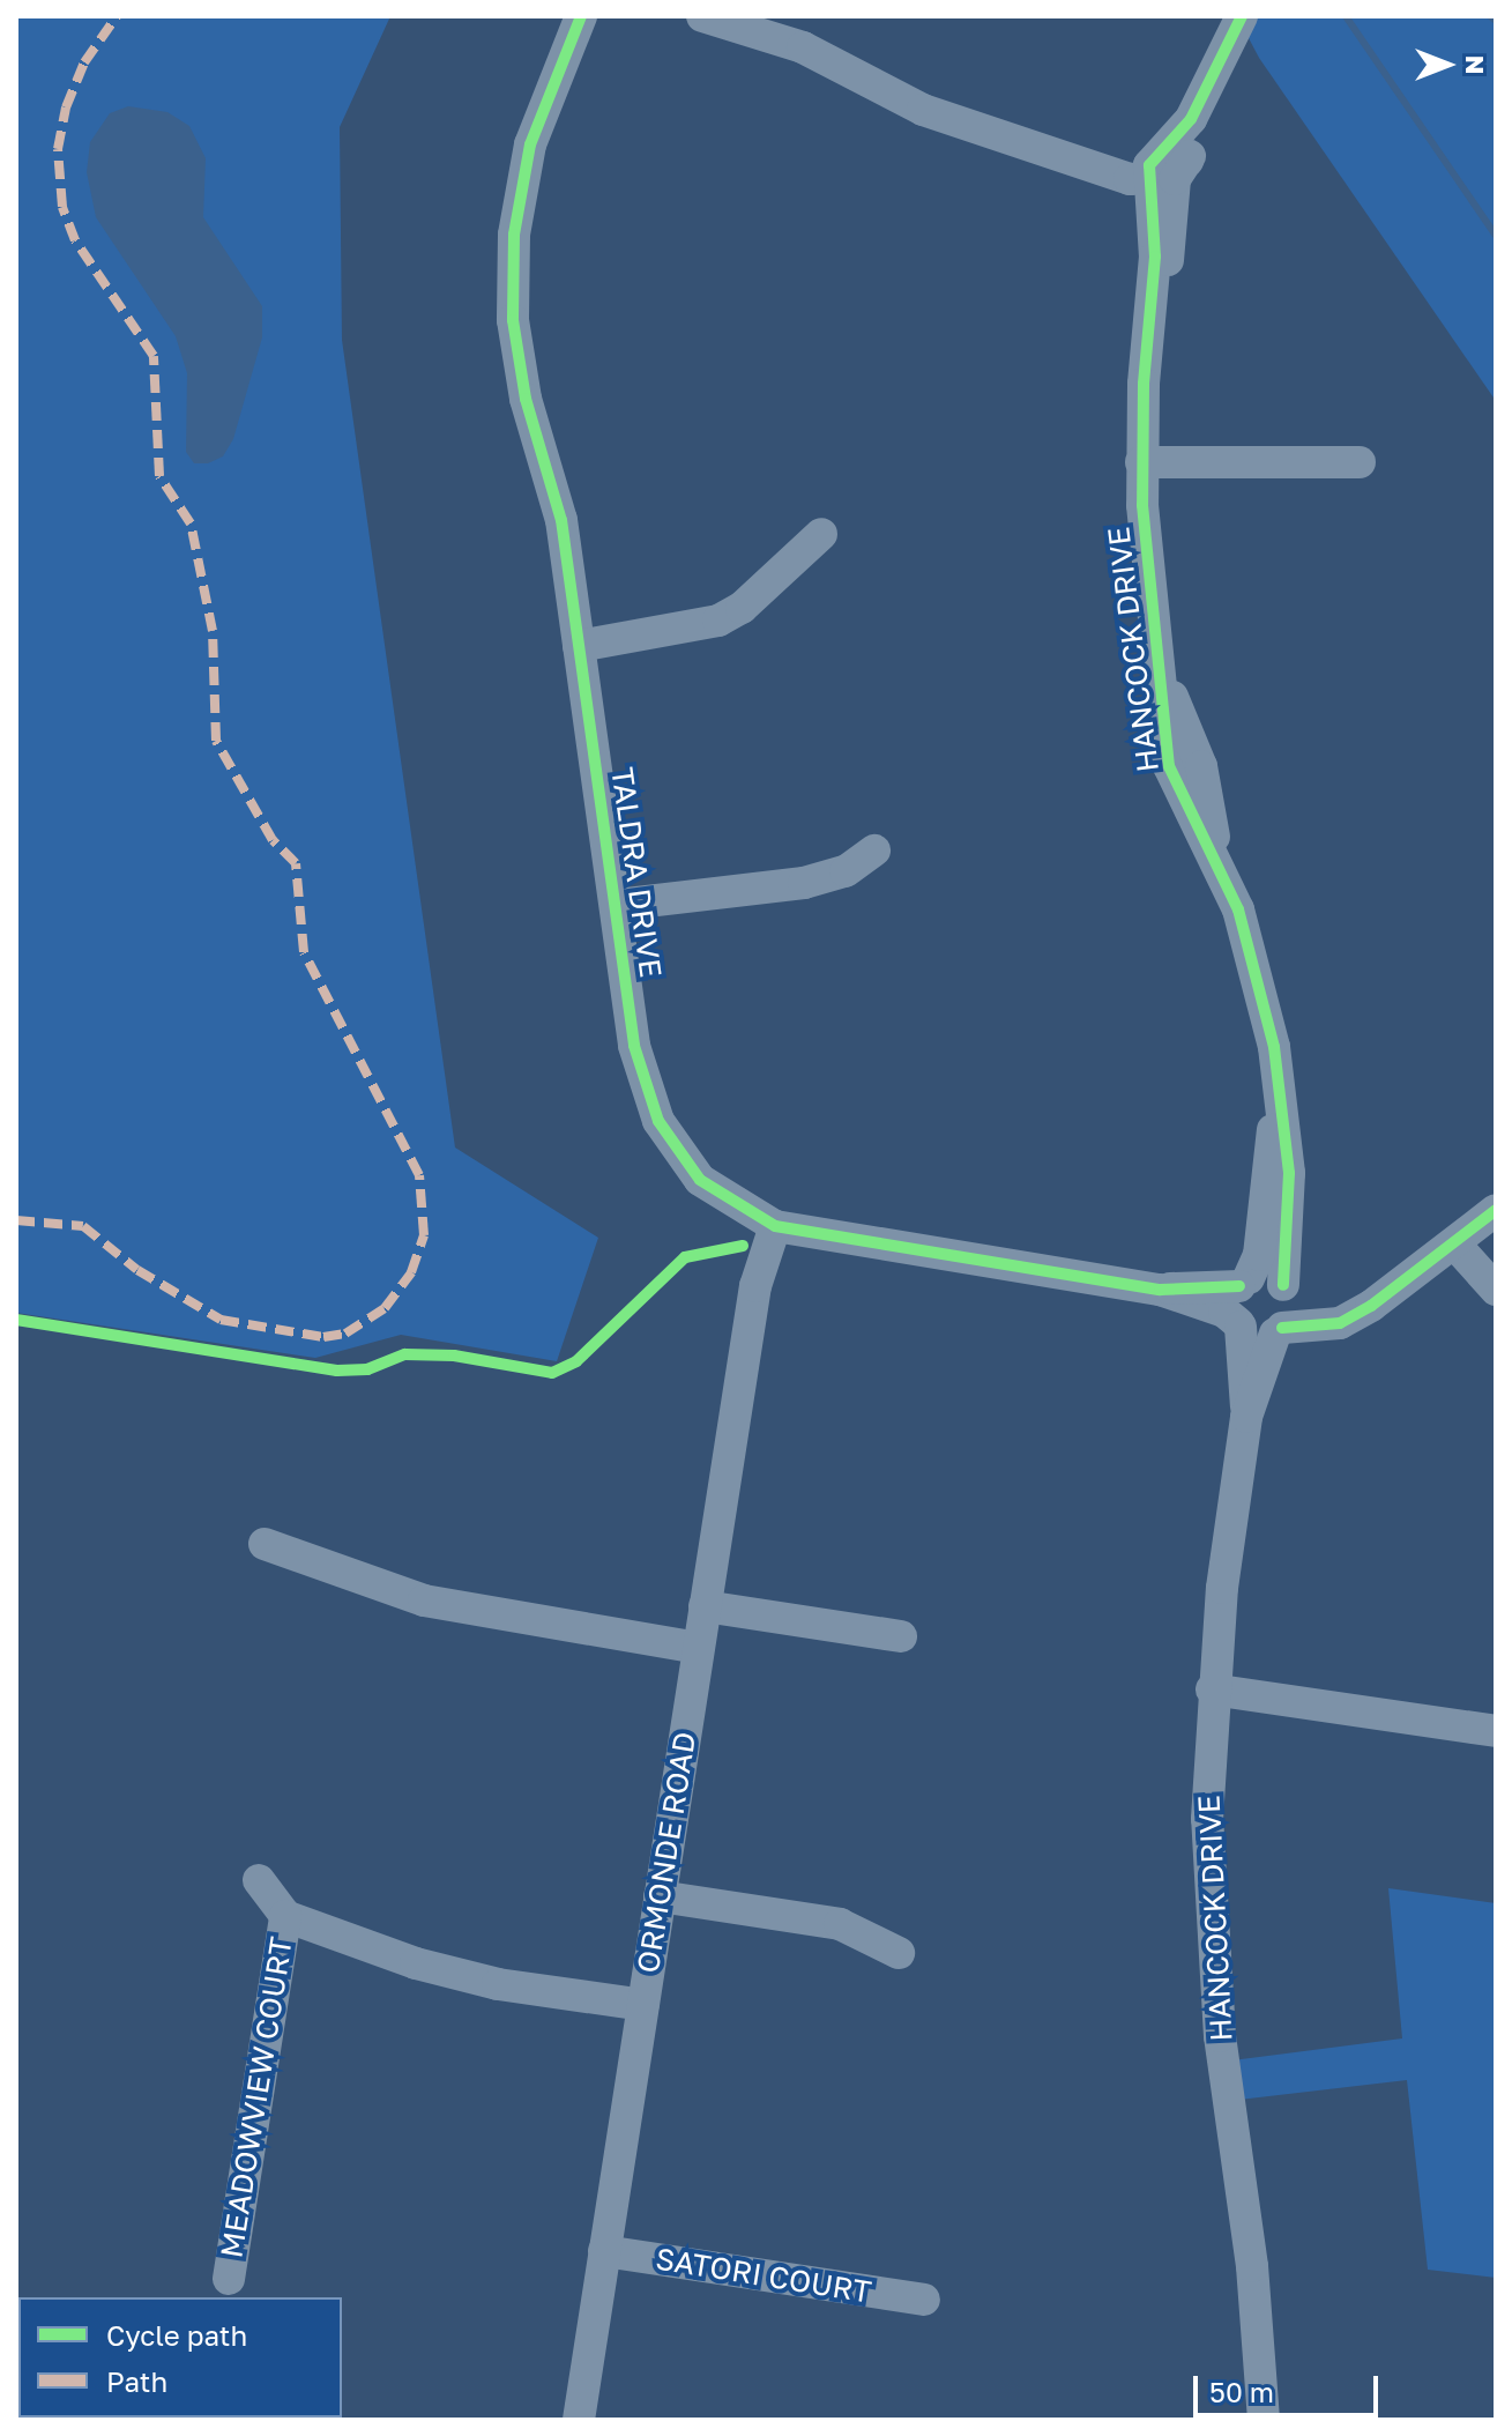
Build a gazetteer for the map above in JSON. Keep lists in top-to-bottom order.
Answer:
{
  "streets": {
    "street": [
      "HANCOCK DRIVE",
      "TALDRA DRIVE",
      "ORMONDE ROAD",
      "MEADOWVIEW COURT",
      "SATORI COURT"
    ]
  },
  "crossings": [
    ["HANCOCK DRIVE", "TALDRA DRIVE"],
    ["TALDRA DRIVE", "ORMONDE ROAD"],
    ["ORMONDE ROAD", "MEADOWVIEW COURT"],
    ["ORMONDE ROAD", "SATORI COURT"]
  ],
  "legend": ["Cycle path", "Path"],
  "scale_bar": "50 m",
  "north": "right"
}
